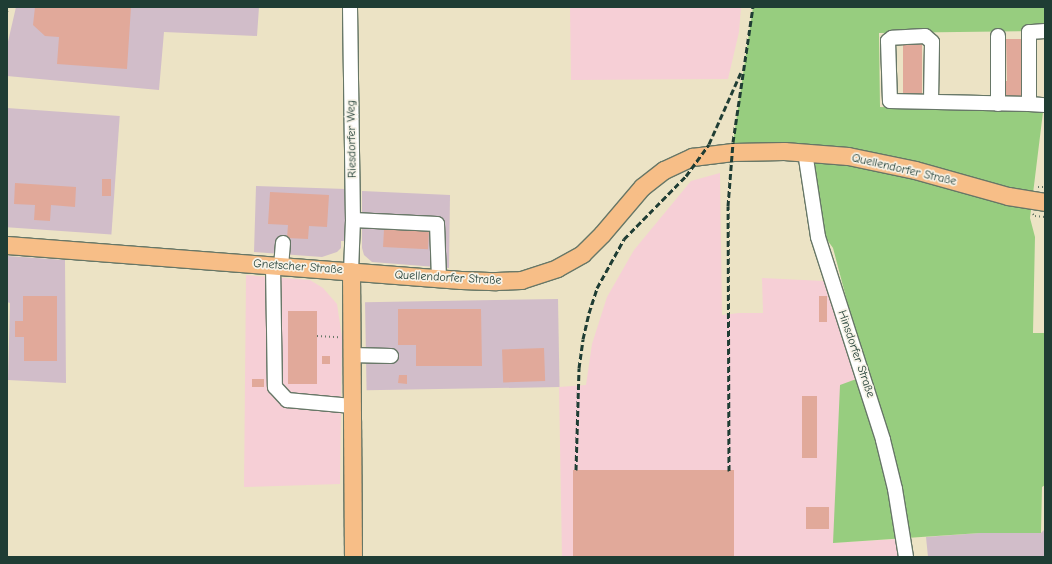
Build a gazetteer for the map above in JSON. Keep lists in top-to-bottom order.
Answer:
{
  "streets": {
    "main road": ["Quellendorfer Straße", "Gnetscher Straße"],
    "street": ["Riesdorfer Weg", "Hinsdorfer Straße"]
  },
  "crossings": [
    ["Riesdorfer Weg", "Quellendorfer Straße"],
    ["Riesdorfer Weg", "Gnetscher Straße"],
    ["Quellendorfer Straße", "Gnetscher Straße"],
    ["Quellendorfer Straße", "Hinsdorfer Straße"]
  ]
}
